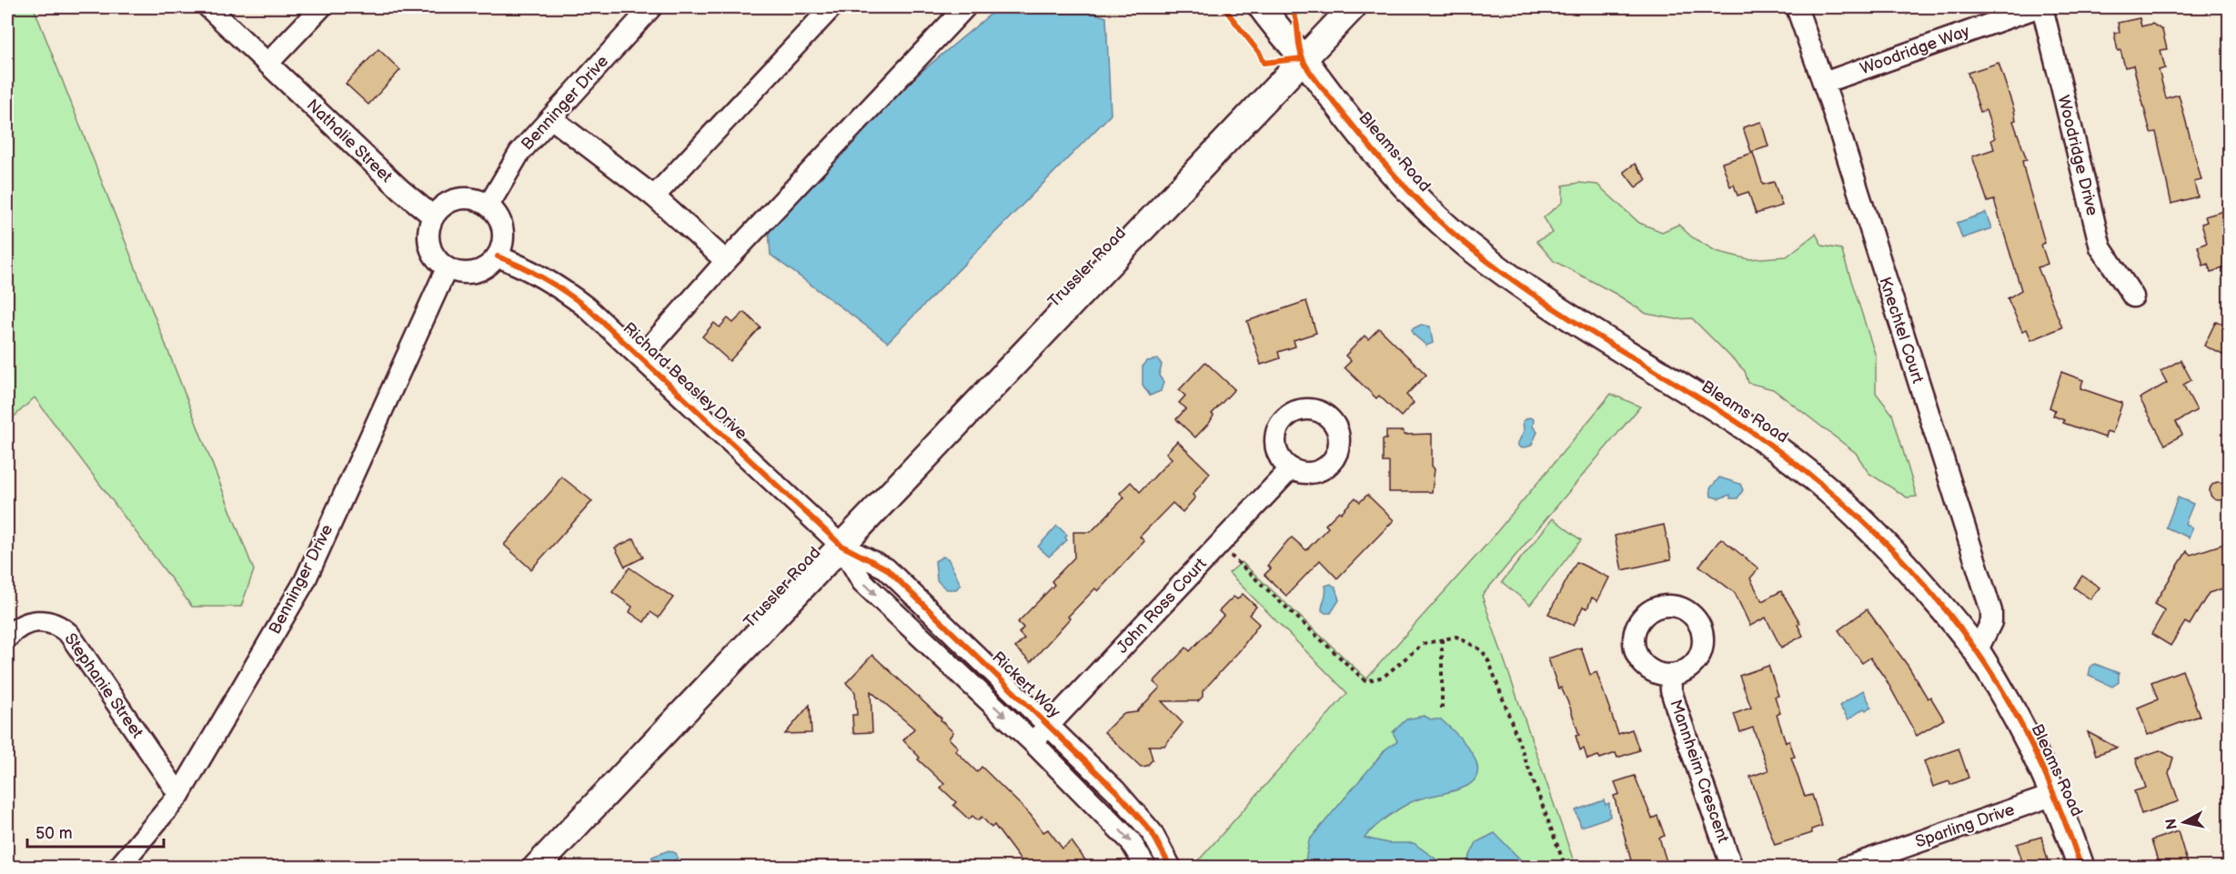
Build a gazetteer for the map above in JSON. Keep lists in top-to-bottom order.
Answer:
{
  "streets": {
    "main road": ["Bleams Road", "Trussler Road"],
    "street": [
      "Woodridge Way",
      "Benninger Drive",
      "Nathalie Street",
      "Woodridge Drive",
      "Knechtel Court",
      "Richard Beasley Drive",
      "John Ross Court",
      "Rickert Way",
      "Stephanie Street",
      "Mannheim Crescent",
      "Sparling Drive"
    ]
  },
  "crossings": [
    ["Woodridge Way", "Woodridge Drive"],
    ["Woodridge Way", "Knechtel Court"],
    ["Benninger Drive", "Nathalie Street"],
    ["Benninger Drive", "Richard Beasley Drive"],
    ["Benninger Drive", "Stephanie Street"],
    ["Nathalie Street", "Richard Beasley Drive"],
    ["Bleams Road", "Trussler Road"],
    ["Bleams Road", "Knechtel Court"],
    ["Bleams Road", "Sparling Drive"],
    ["Trussler Road", "Richard Beasley Drive"],
    ["Trussler Road", "Rickert Way"],
    ["Richard Beasley Drive", "Rickert Way"],
    ["John Ross Court", "Rickert Way"]
  ],
  "scale_bar": "50 m",
  "north": "left"
}
